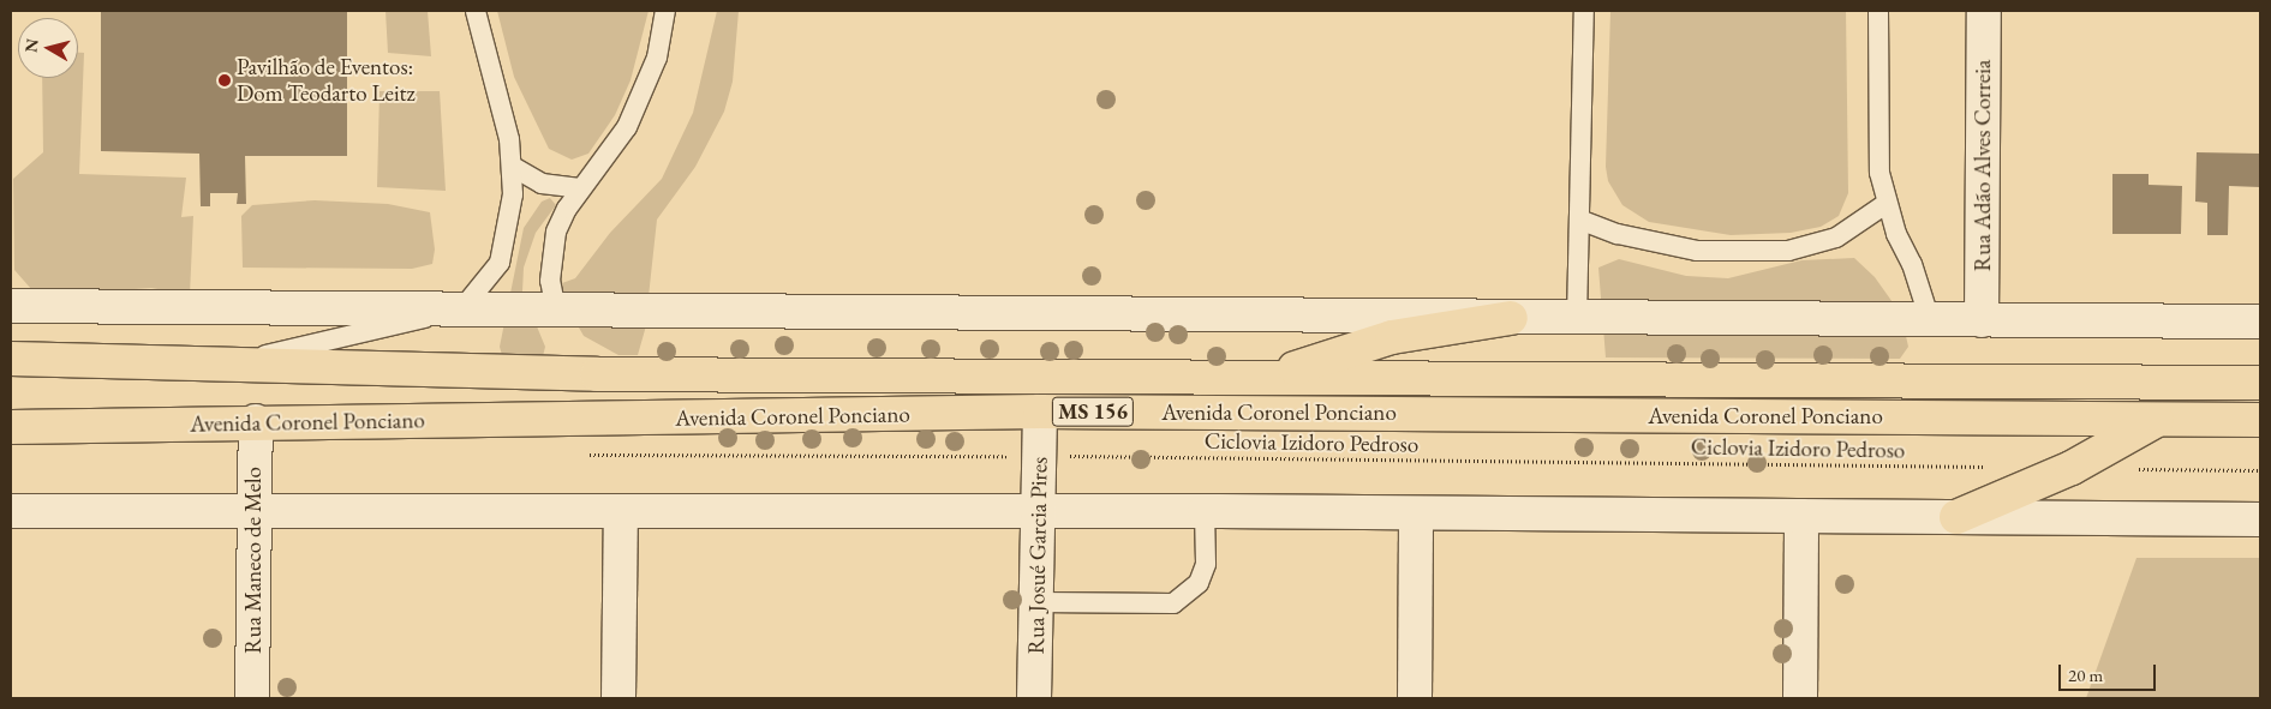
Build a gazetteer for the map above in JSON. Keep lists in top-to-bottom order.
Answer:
{
  "streets": {
    "main road": [
      "Rua Adão Alves Correia",
      "MS 156",
      "Avenida Coronel Ponciano",
      "Rua Josué Garcia Pires",
      "Rua Maneco de Melo"
    ],
    "path": ["Ciclovia Izidoro Pedroso"]
  },
  "crossings": [
    ["Avenida Coronel Ponciano", "Rua Josué Garcia Pires"],
    ["Avenida Coronel Ponciano", "Rua Maneco de Melo"],
    ["Ciclovia Izidoro Pedroso", "Rua Josué Garcia Pires"]
  ],
  "places": ["Pavilhão de Eventos: Dom Teodarto Leitz"],
  "scale_bar": "20 m",
  "north": "left"
}
